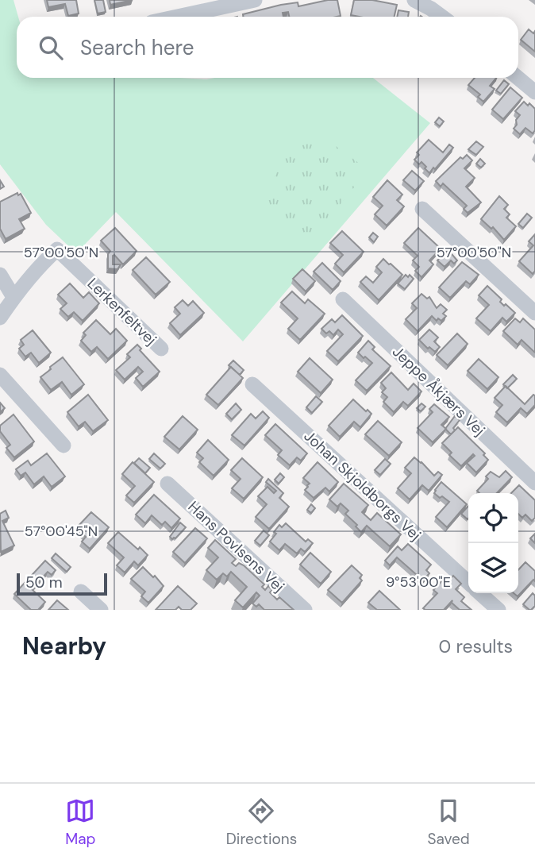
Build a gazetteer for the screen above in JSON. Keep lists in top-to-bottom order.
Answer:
{
  "streets": {
    "street": [
      "Lerkenfeltvej",
      "Jeppe Åkjærs Vej",
      "Johan Skjoldborgs Vej",
      "Hans Povlsens Vej"
    ]
  },
  "scale_bar": "50 m",
  "page": {
    "search": "Search here",
    "scale": "50 m",
    "heading": ["Nearby", "0 results"],
    "nav": ["Map", "Directions", "Saved"]
  },
  "coordinates": ["57°00'50\"N", "57°00'45\"N", "9°53'00\"E"]
}
